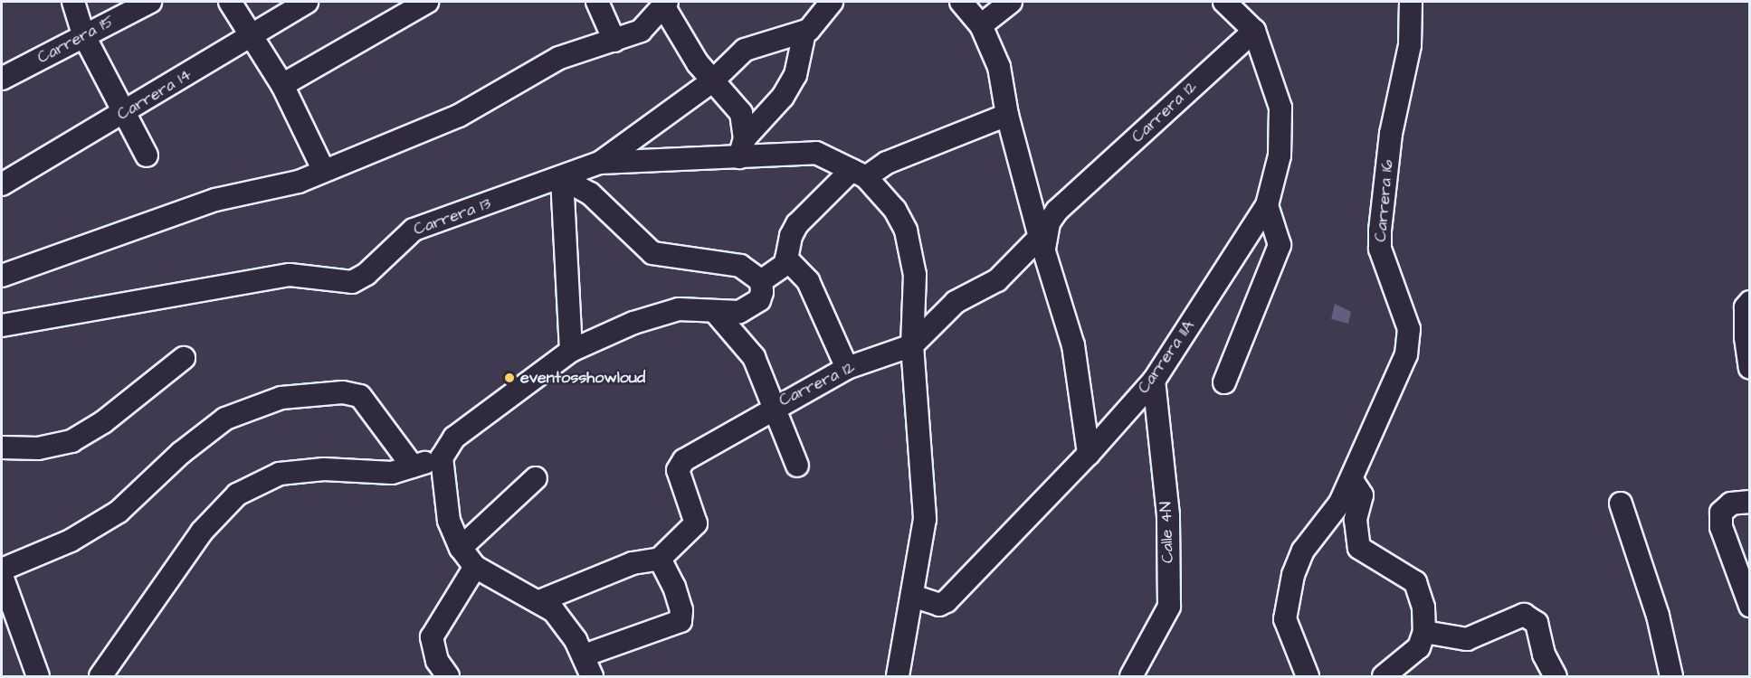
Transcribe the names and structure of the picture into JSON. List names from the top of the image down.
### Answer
{
  "streets": {
    "street": [
      "Carrera 15",
      "Carrera 14",
      "Carrera 12",
      "Carrera 16",
      "Carrera 13",
      "Carrera 11A",
      "Calle 4N"
    ]
  },
  "crossings": [
    ["Carrera 12", "Carrera 11A"],
    ["Carrera 11A", "Calle 4N"]
  ],
  "places": ["eventosshowloud"]
}
